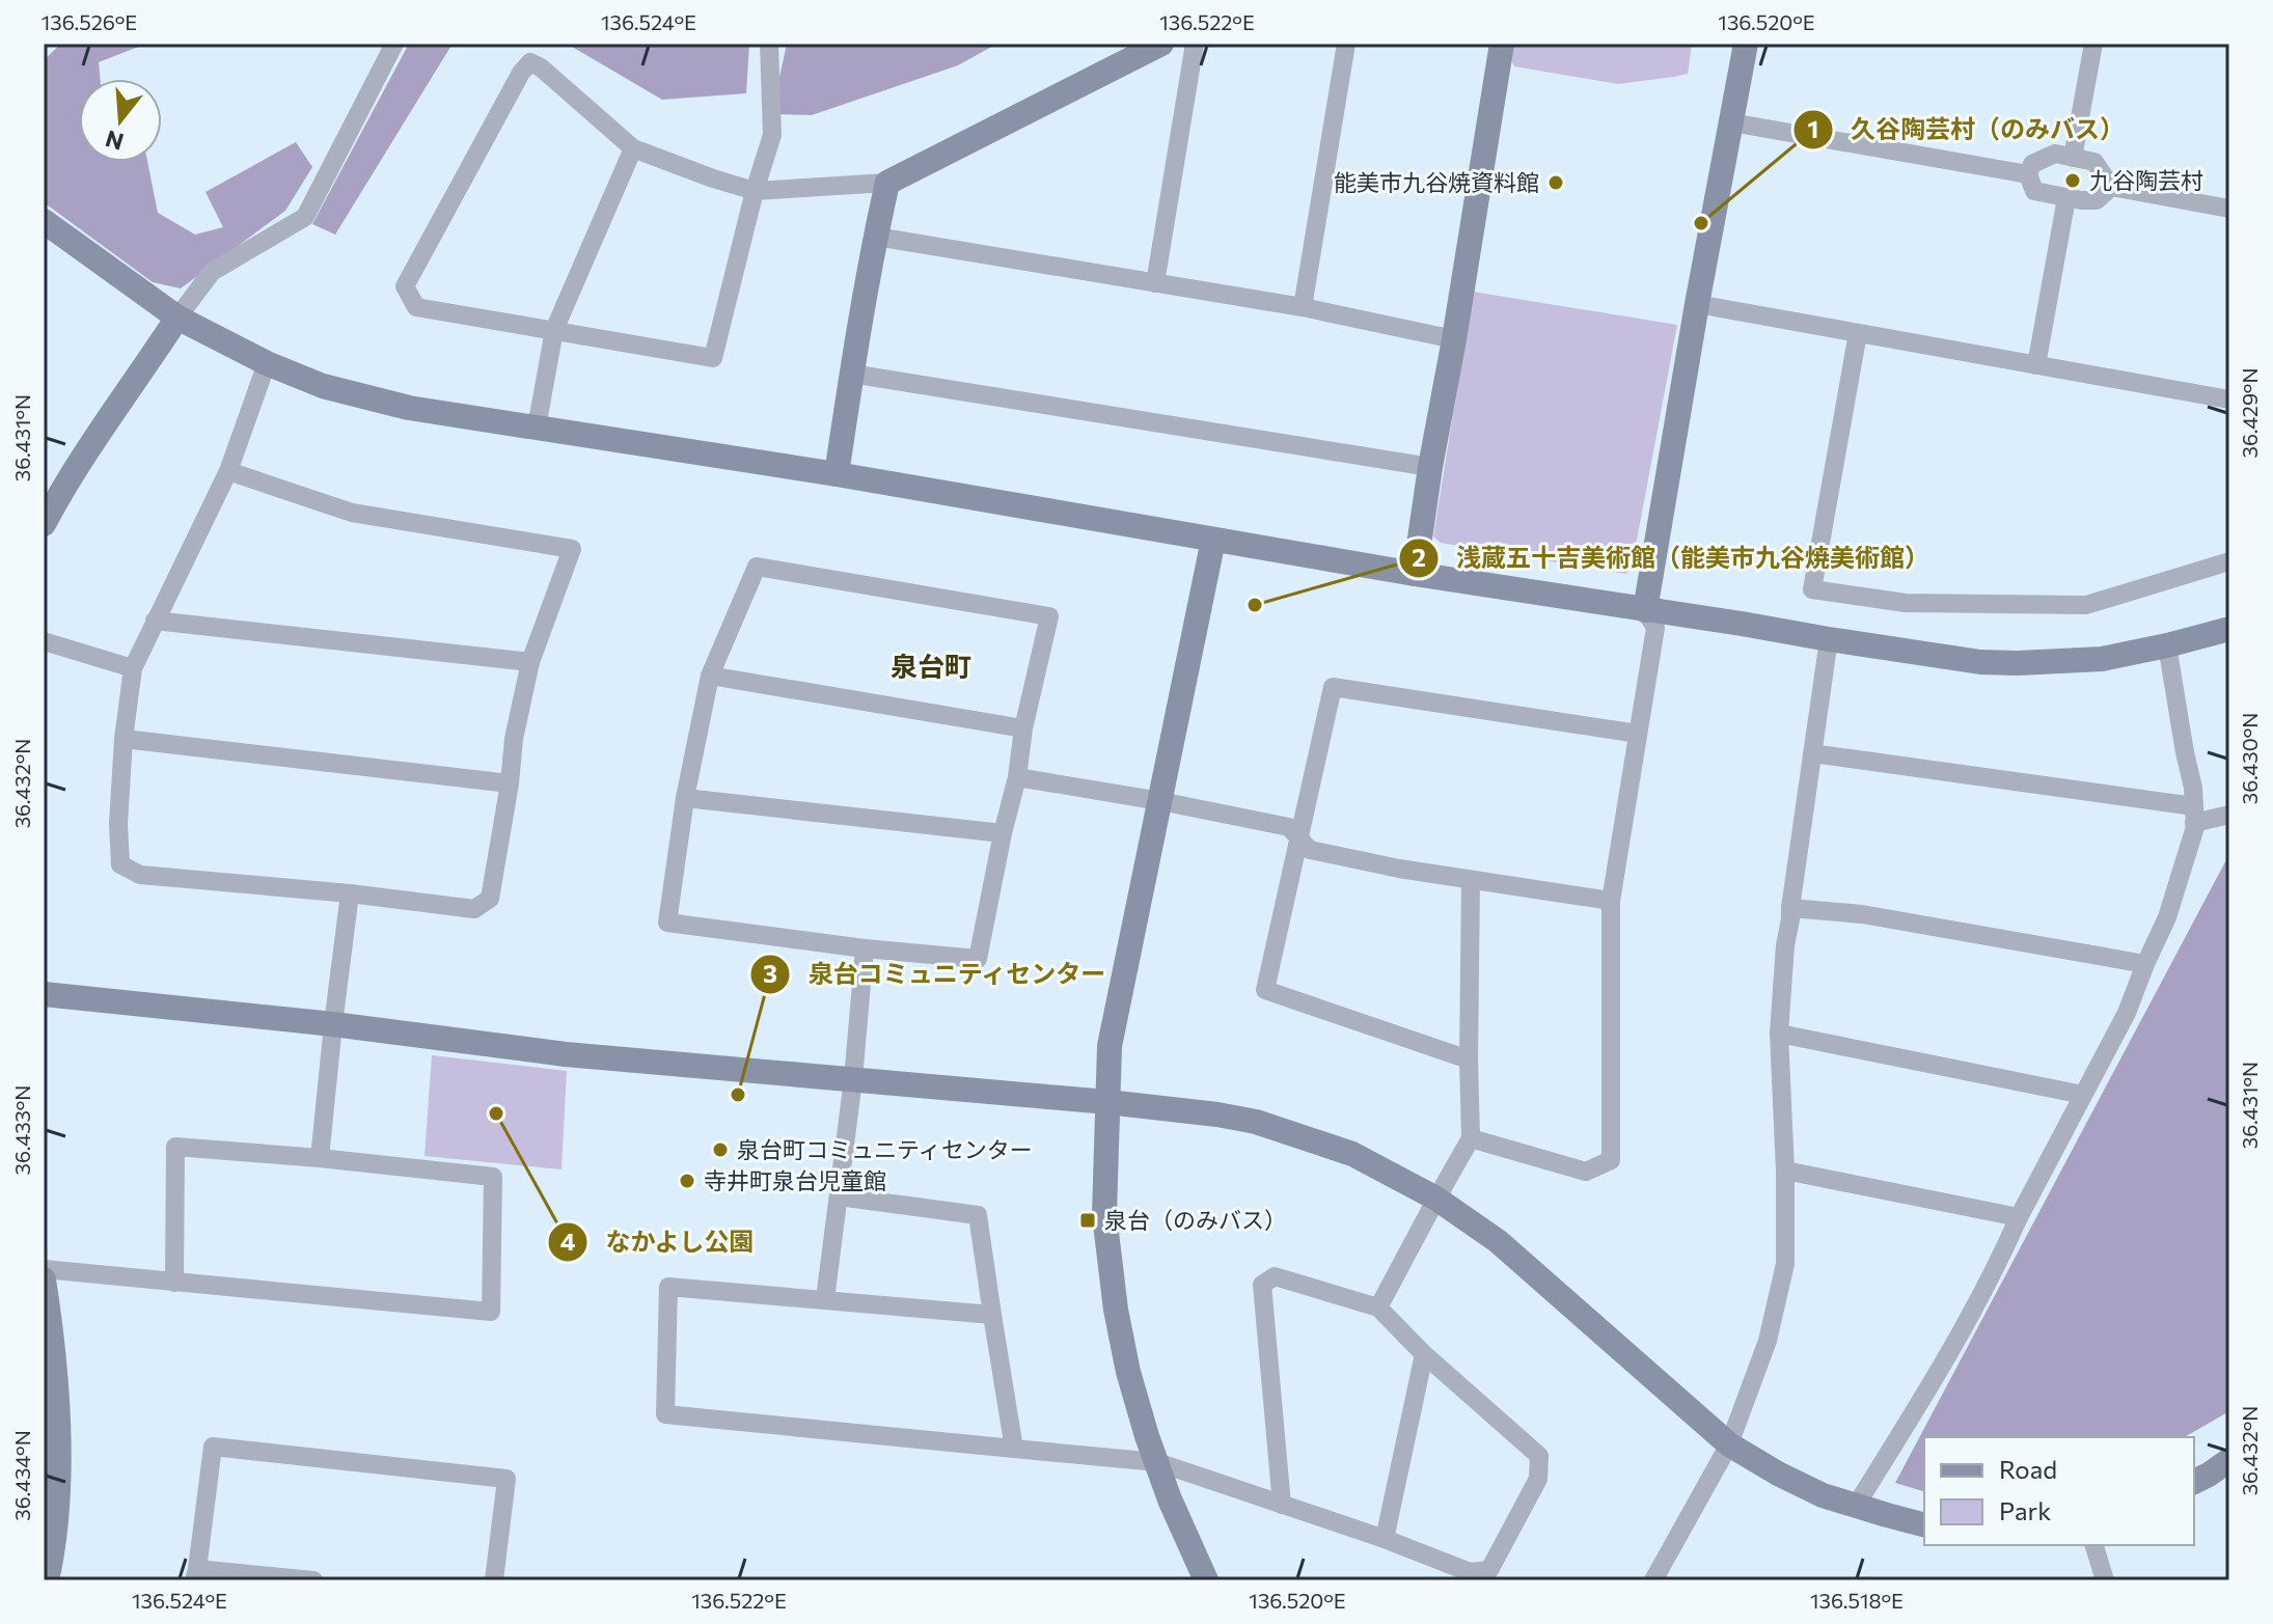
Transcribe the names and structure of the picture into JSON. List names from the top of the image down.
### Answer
{
  "districts": ["泉台町"],
  "places": {
    "other": [
      "九谷陶芸村",
      "能美市九谷焼資料館",
      "久谷陶芸村（のみバス）",
      "浅蔵五十吉美術館（能美市九谷焼美術館）",
      "泉台コミュニティセンター",
      "なかよし公園",
      "泉台町コミュニティセンター",
      "寺井町泉台児童館"
    ],
    "transit": ["泉台（のみバス）"]
  },
  "legend": ["Road", "Park"],
  "north": "bottom",
  "coordinates": [
    "136.526°E",
    "136.524°E",
    "136.522°E",
    "136.520°E",
    "36.429°N",
    "36.431°N",
    "36.430°N",
    "36.432°N",
    "36.433°N",
    "36.434°N",
    "136.518°E"
  ]
}
